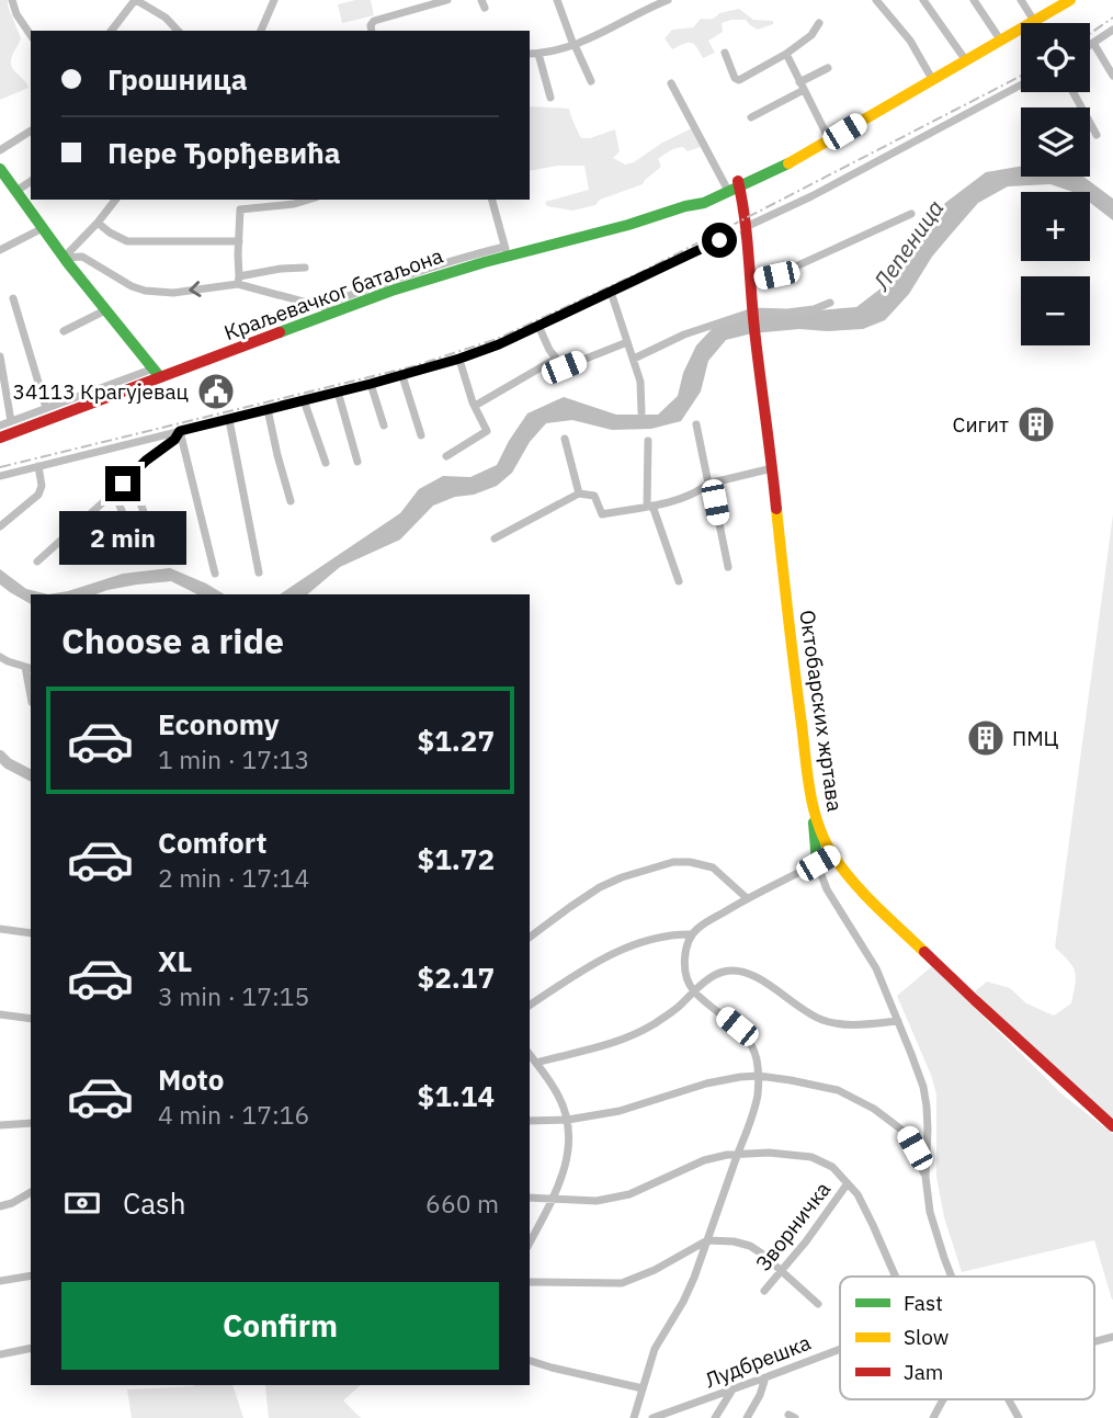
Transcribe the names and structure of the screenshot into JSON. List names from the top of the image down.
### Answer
{
  "streets": {
    "street": [
      "Краљевачког батаљона",
      "Октобарских жртава",
      "Зворничка",
      "Лудбрешка"
    ]
  },
  "crossings": [
    ["Краљевачког батаљона", "Октобарских жртава"]
  ],
  "water": ["Лепеница"],
  "places": {
    "public building": ["34113 Крагујевац"],
    "building": ["Сигит", "ПМЦ"]
  },
  "legend": ["Fast", "Slow", "Jam"],
  "page": {
    "map_buttons": ["+", "−"],
    "banner": ["Грошница", "Пере Ђорђевића"],
    "bubble": "2 min",
    "heading": "Choose a ride",
    "list": [
      {
        "name": "Economy",
        "note": "1 min · 17:13",
        "value": "$1.27"
      },
      {
        "name": "Comfort",
        "note": "2 min · 17:14",
        "value": "$1.72"
      },
      {
        "name": "XL",
        "note": "3 min · 17:15",
        "value": "$2.17"
      },
      {
        "name": "Moto",
        "note": "4 min · 17:16",
        "value": "$1.14"
      }
    ],
    "pay": ["Cash", "660 m"],
    "buttons": "Confirm"
  }
}
